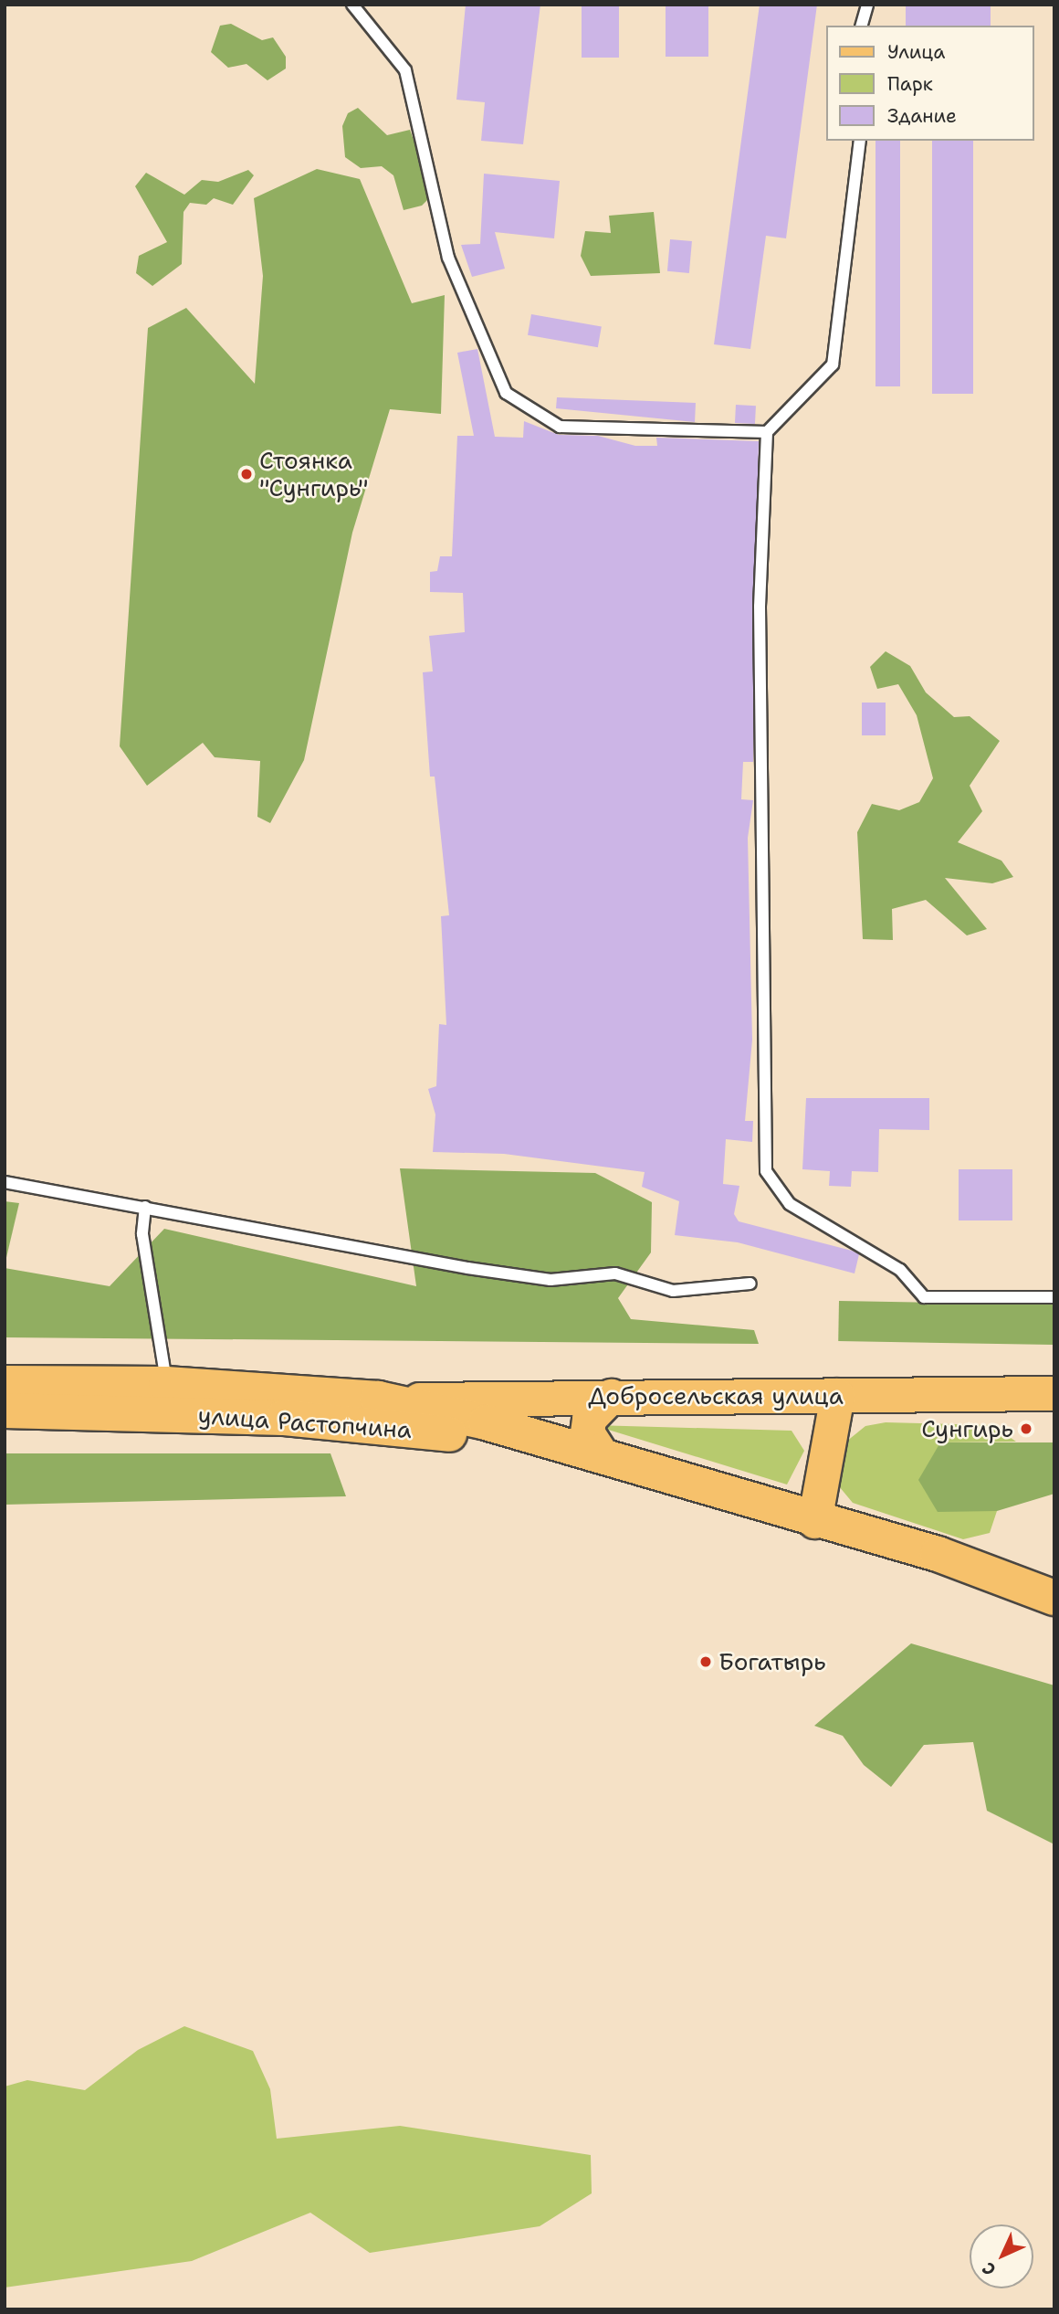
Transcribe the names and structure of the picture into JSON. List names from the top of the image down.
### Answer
{
  "streets": {
    "highway": ["улица Растопчина"],
    "main road": ["Добросельская улица"]
  },
  "crossings": [
    ["Добросельская улица", "улица Растопчина"]
  ],
  "places": ["Стоянка \"Сунгирь\"", "Сунгирь", "Богатырь"],
  "legend": ["Улица", "Парк", "Здание"],
  "north": "bottom left"
}
